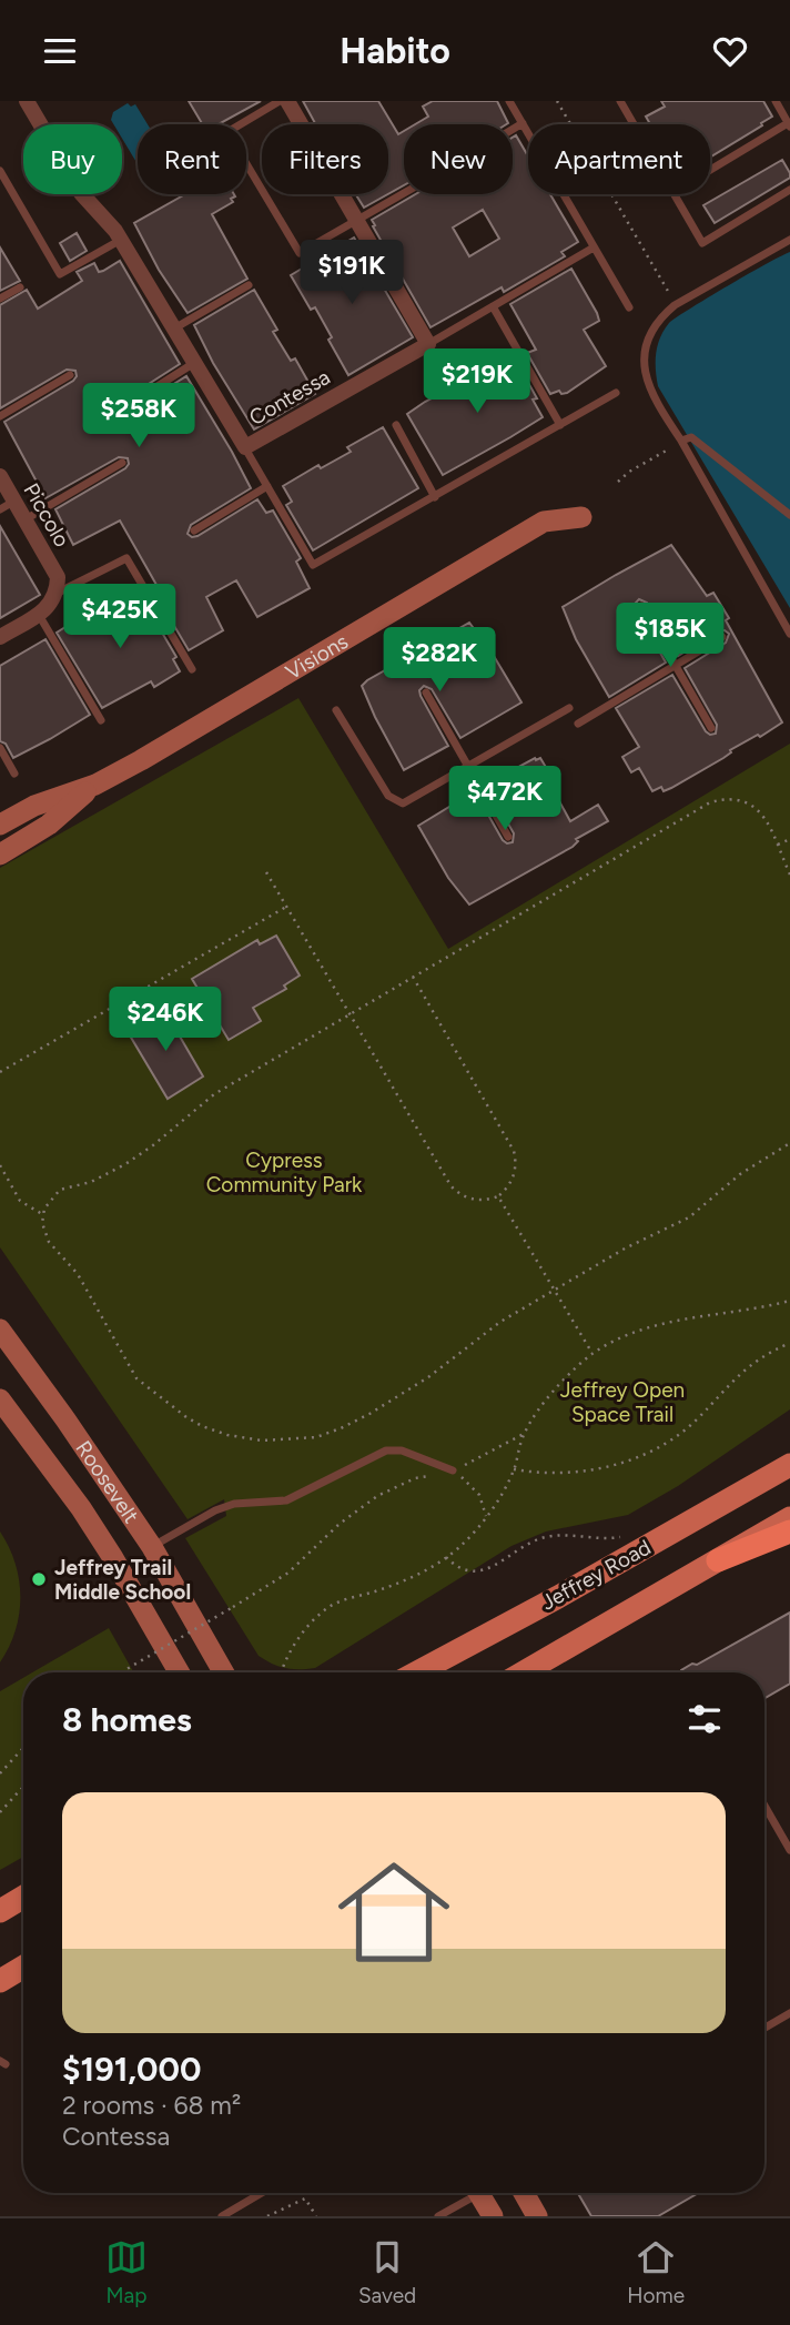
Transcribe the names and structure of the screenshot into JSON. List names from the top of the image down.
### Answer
{
  "streets": {
    "main road": ["Jeffrey Road"],
    "street": [
      "Contessa",
      "Piccolo",
      "Visions",
      "Roosevelt"
    ]
  },
  "parks": ["Cypress Community Park", "Jeffrey Open Space Trail"],
  "places": ["Jeffrey Trail Middle School"],
  "page": {
    "header": "Habito",
    "chip": [
      "Buy",
      "Rent",
      "Filters",
      "New",
      "Apartment"
    ],
    "price": [
      "$191K",
      "$219K",
      "$258K",
      "$425K",
      "$185K",
      "$282K",
      "$472K",
      "$246K"
    ],
    "heading": "8 homes",
    "list": [
      {
        "name": "$191,000",
        "note": "2 rooms · 68 m² · Contessa"
      }
    ],
    "tabs": ["Map", "Saved", "Home"]
  }
}
